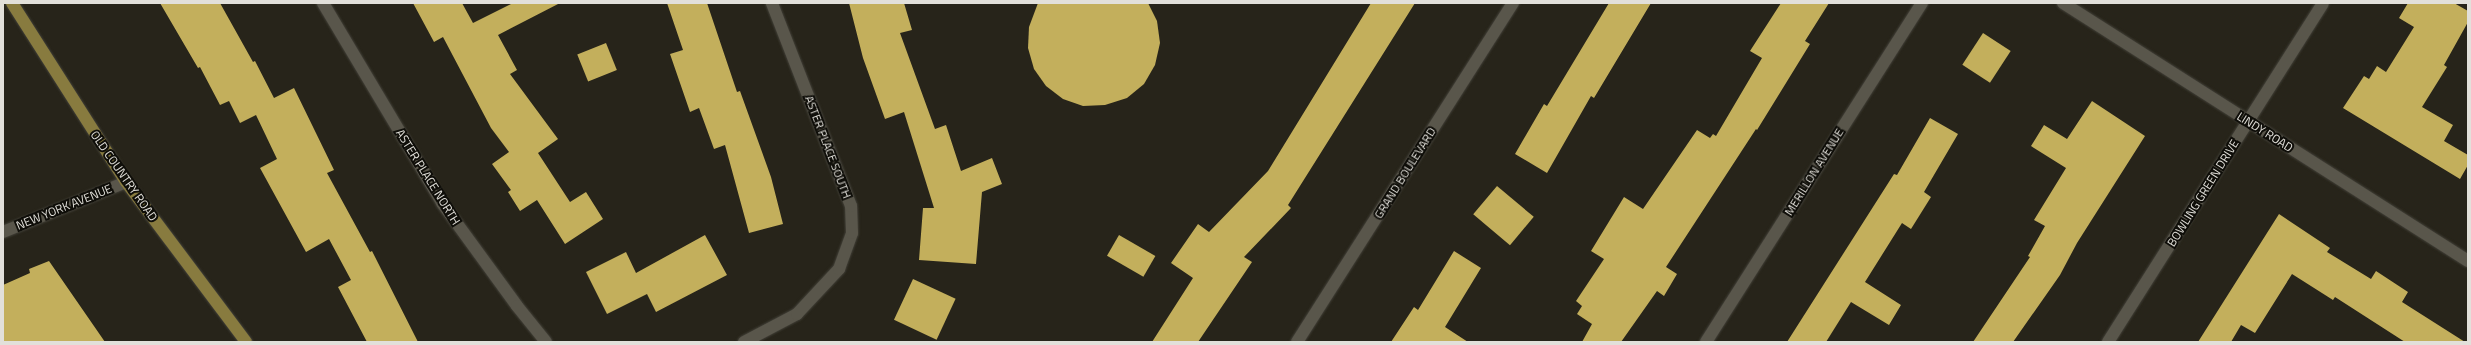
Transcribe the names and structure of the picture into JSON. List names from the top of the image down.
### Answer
{
  "streets": {
    "main road": ["OLD COUNTRY ROAD"],
    "street": [
      "LINDY ROAD",
      "ASTER PLACE SOUTH",
      "MERILLON AVENUE",
      "GRAND BOULEVARD",
      "ASTER PLACE NORTH",
      "BOWLING GREEN DRIVE",
      "NEW YORK AVENUE"
    ]
  },
  "crossings": [
    ["LINDY ROAD", "BOWLING GREEN DRIVE"],
    ["OLD COUNTRY ROAD", "NEW YORK AVENUE"]
  ]
}
